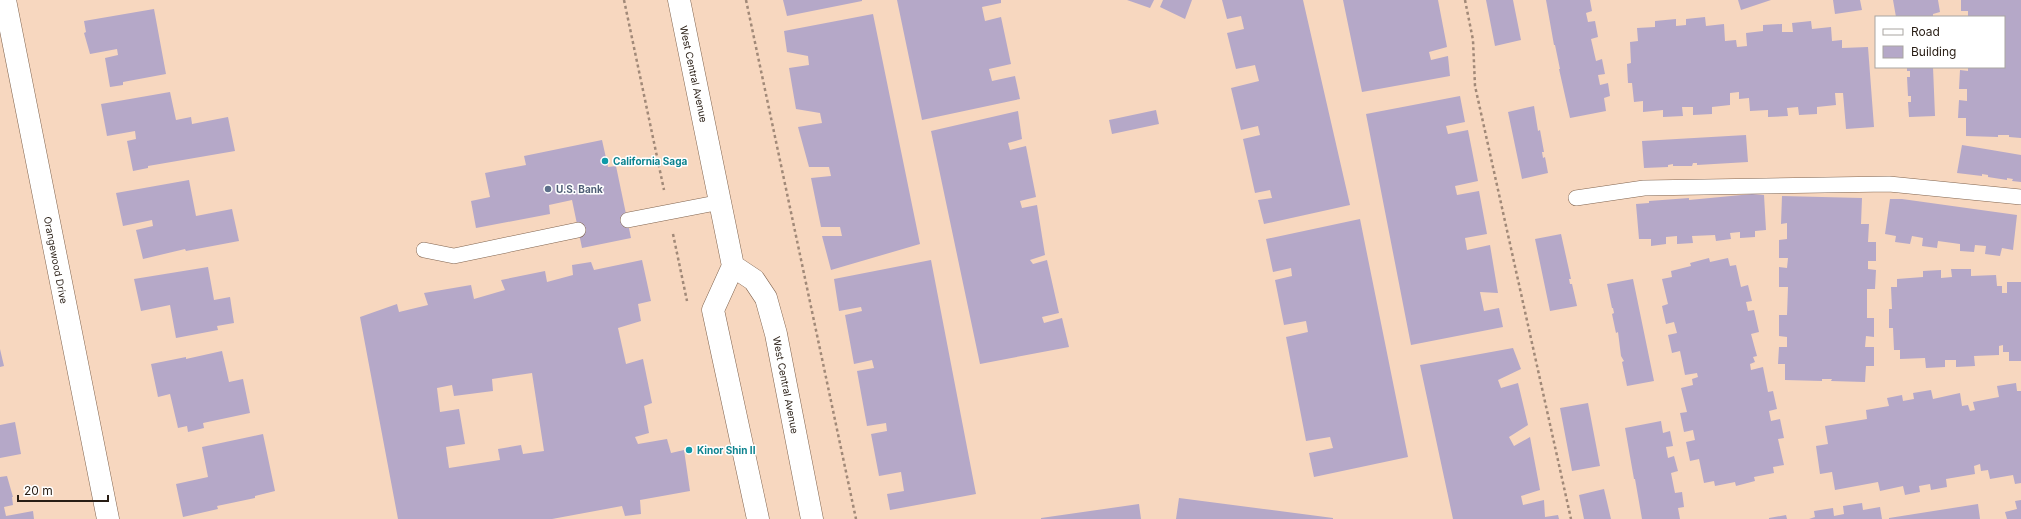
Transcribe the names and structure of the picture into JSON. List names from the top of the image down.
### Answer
{
  "streets": {
    "main road": ["West Central Avenue", "Orangewood Drive"]
  },
  "places": ["California Saga", "U.S. Bank", "Kinor Shin II"],
  "legend": ["Road", "Building"],
  "scale_bar": "20 m"
}
